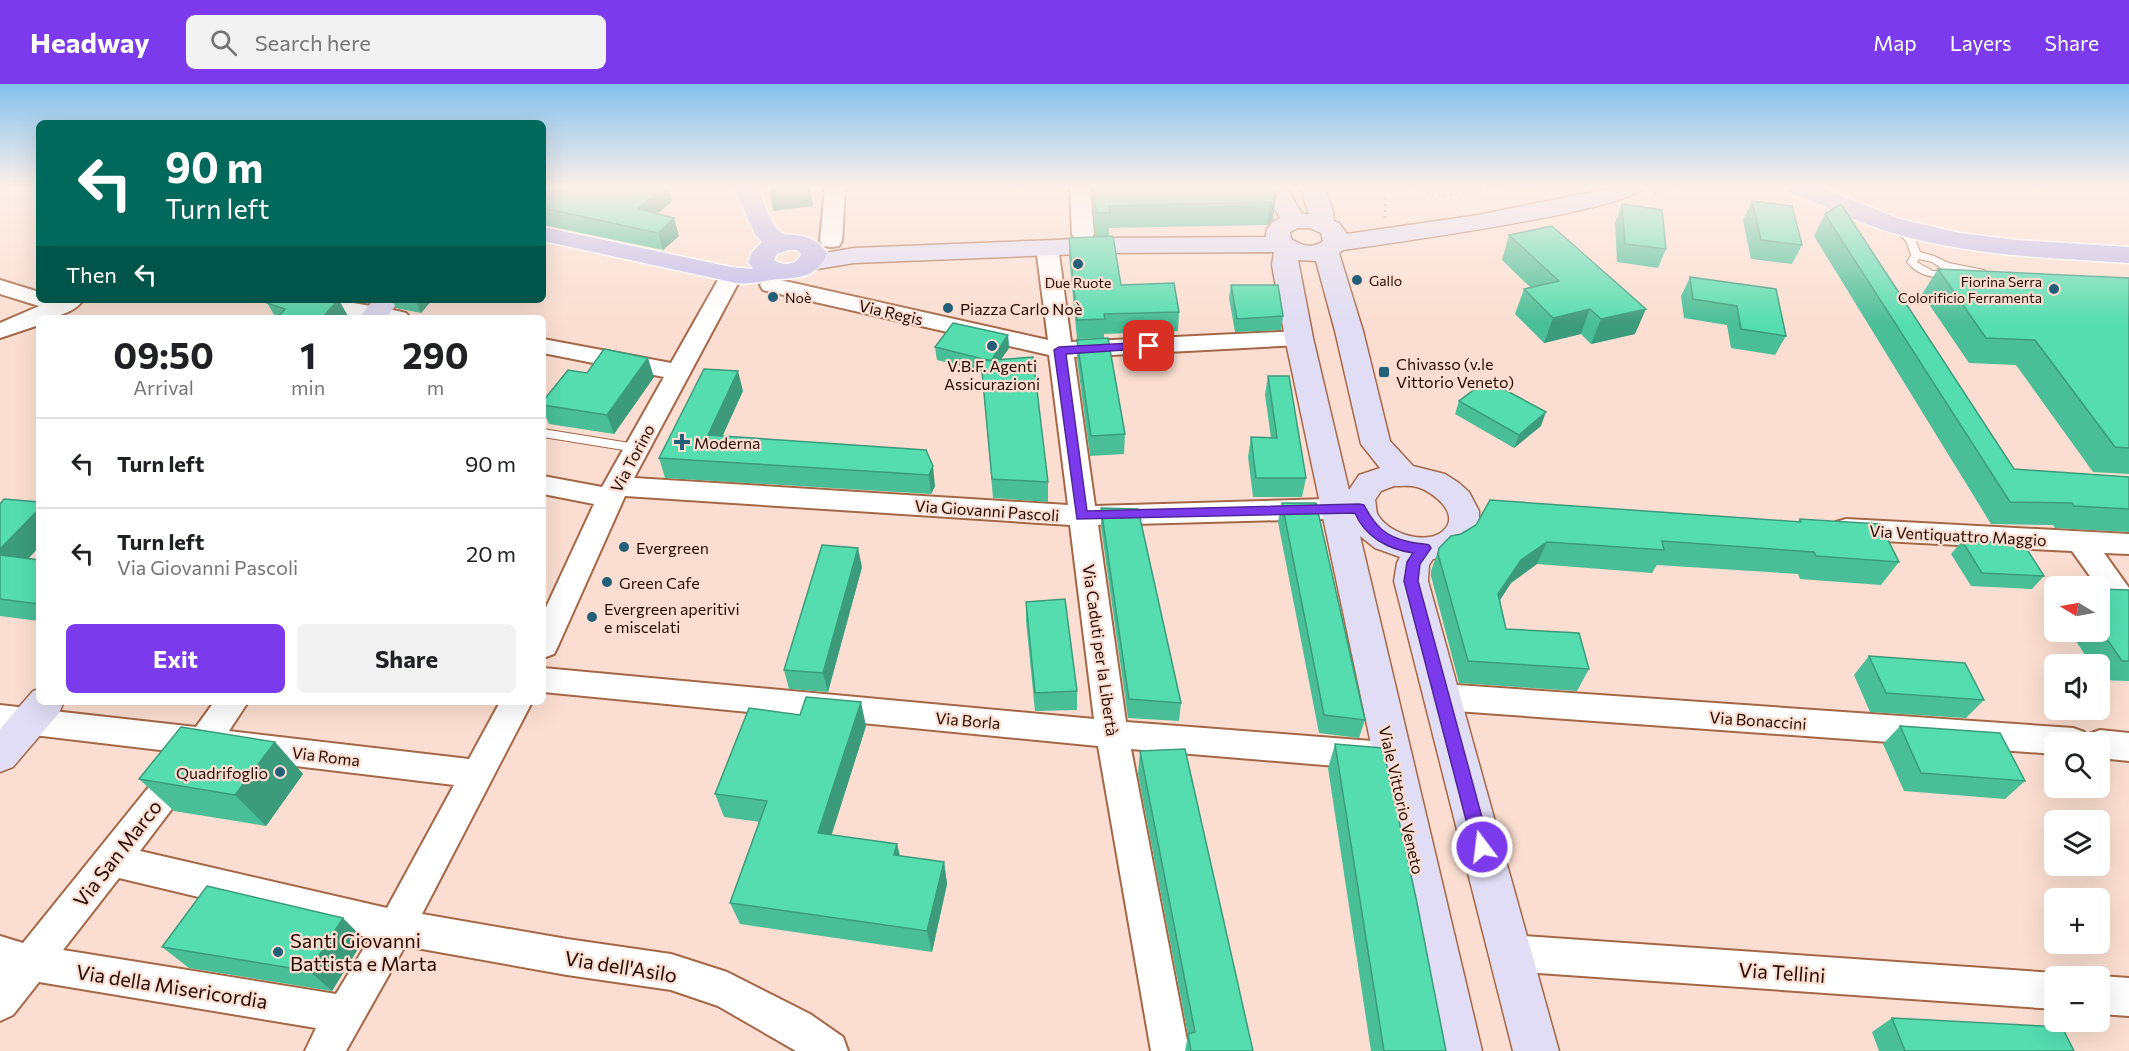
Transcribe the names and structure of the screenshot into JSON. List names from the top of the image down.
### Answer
{
  "streets": {
    "main road": ["Viale Vittorio Veneto"],
    "street": [
      "Via Regis",
      "Via Torino",
      "Via Giovanni Pascoli",
      "Via Ventiquattro Maggio",
      "Via Caduti per la Libertà",
      "Via Borla",
      "Via Bonaccini",
      "Via Roma",
      "Via San Marco",
      "Via dell'Asilo",
      "Via Tellini",
      "Via della Misericordia"
    ]
  },
  "crossings": [
    ["Via Regis", "Via Caduti per la Libertà"],
    ["Via Torino", "Via Giovanni Pascoli"],
    ["Via Giovanni Pascoli", "Via Caduti per la Libertà"],
    ["Via Giovanni Pascoli", "Viale Vittorio Veneto"],
    ["Via Caduti per la Libertà", "Via Borla"],
    ["Via Borla", "Viale Vittorio Veneto"],
    ["Via Roma", "Via San Marco"],
    ["Via San Marco", "Via dell'Asilo"],
    ["Via San Marco", "Via della Misericordia"]
  ],
  "places": {
    "other": [
      "Due Ruote",
      "Gallo",
      "Fiorina Serra Colorificio Ferramenta",
      "Noè",
      "Piazza Carlo Noè",
      "V.B.F. Agenti Assicurazioni",
      "Evergreen",
      "Green Cafe",
      "Evergreen aperitivi e miscelati",
      "Quadrifoglio",
      "Santi Giovanni Battista e Marta"
    ],
    "transit": ["Chivasso (v.le Vittorio Veneto)"],
    "health": ["Moderna"]
  },
  "north": "left",
  "page": {
    "header": "Headway",
    "search": "Search here",
    "nav": ["Map", "Layers", "Share"],
    "turn": ["90 m", "Turn left"],
    "then": "Then",
    "eta": [
      "09:50",
      "Arrival",
      "1",
      "min",
      "290",
      "m"
    ],
    "list": [
      {
        "name": "Turn left",
        "value": "90 m"
      },
      {
        "name": "Turn left",
        "note": "Via Giovanni Pascoli",
        "value": "20 m"
      }
    ],
    "map_buttons": ["+", "−"],
    "buttons": ["Exit", "Share"]
  }
}
